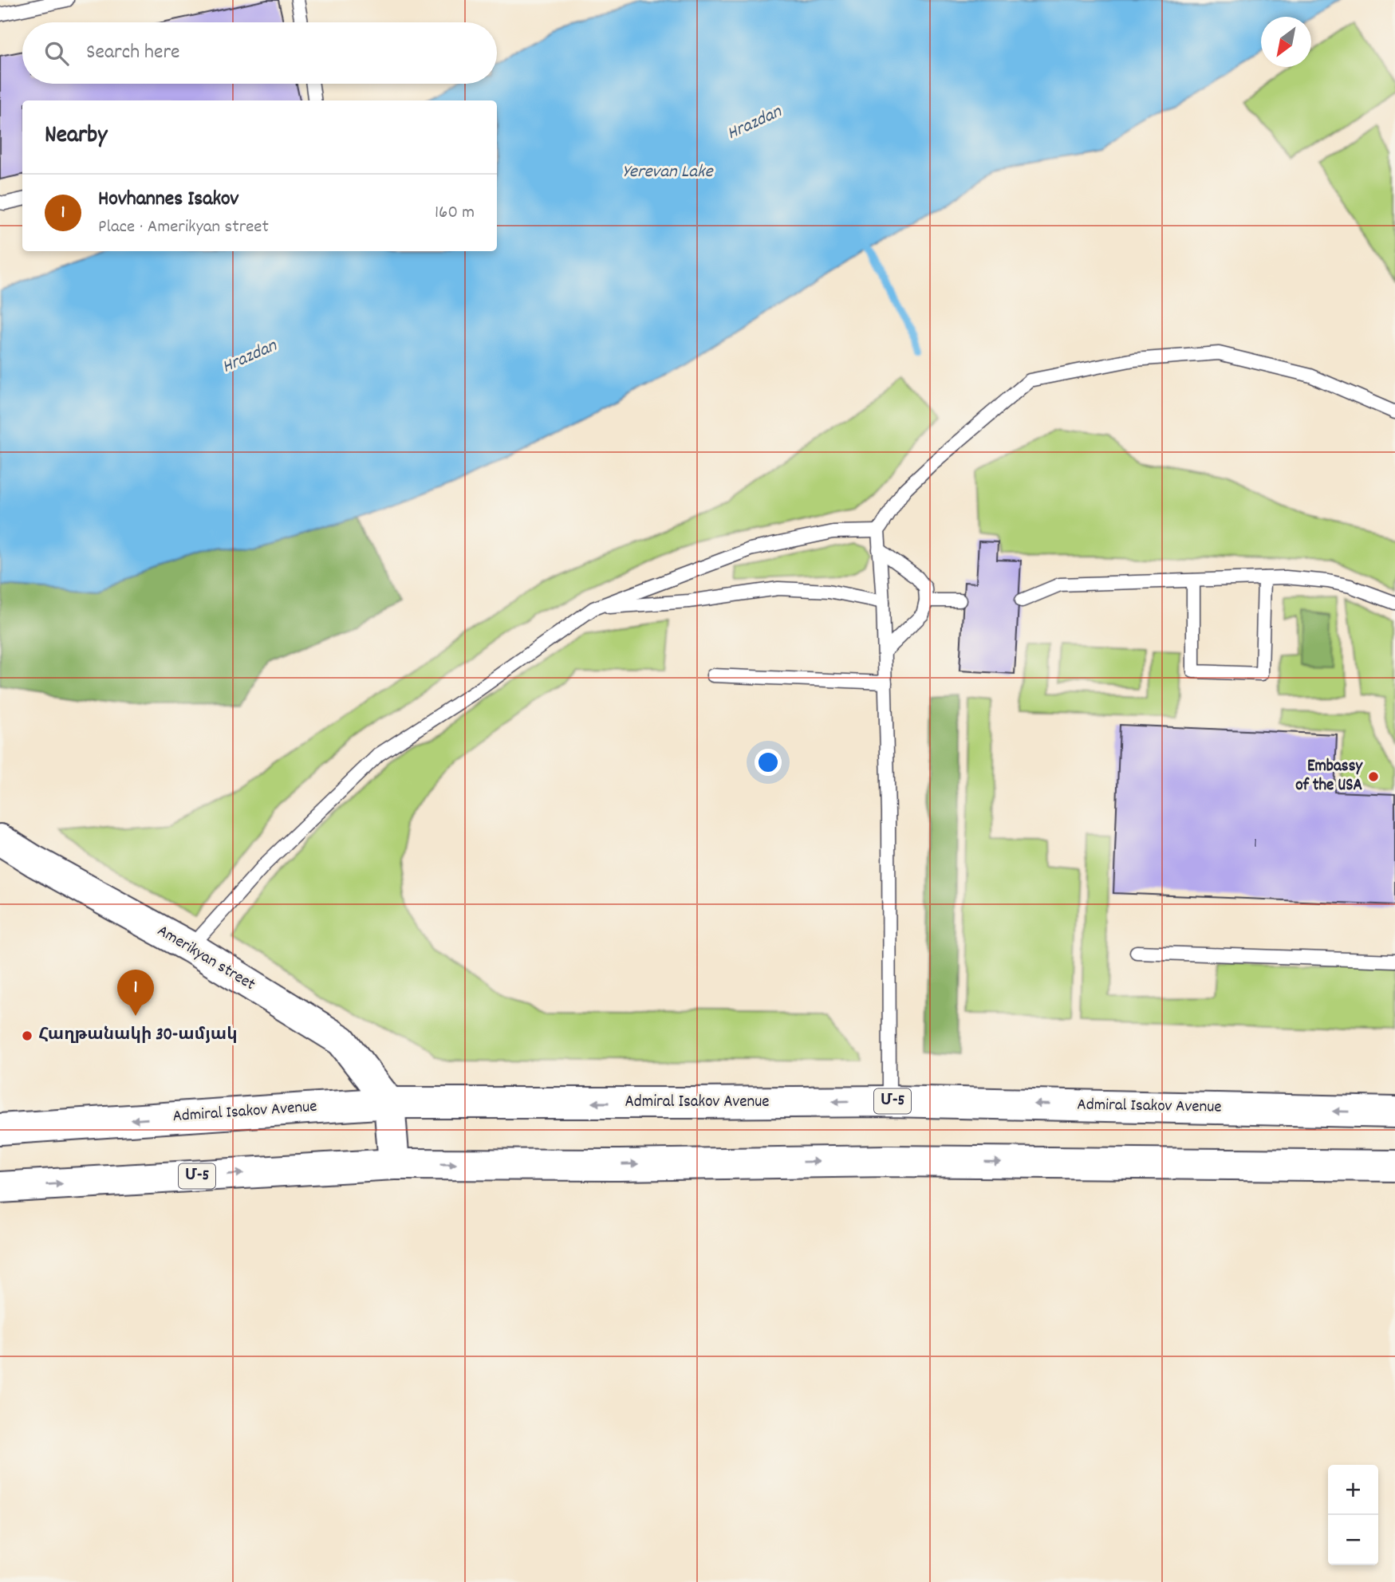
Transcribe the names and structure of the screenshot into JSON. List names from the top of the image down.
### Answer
{
  "streets": {
    "main road": ["Amerikyan street", "Մ-5", "Admiral Isakov Avenue"]
  },
  "crossings": [
    ["Amerikyan street", "Admiral Isakov Avenue"]
  ],
  "water": ["Hrazdan", "Yerevan Lake"],
  "places": ["Embassy of the USA", "Հաղթանակի 30-ամյակ"],
  "house_numbers": ["1"],
  "north": "bottom left",
  "page": {
    "search": "Search here",
    "heading": "Nearby",
    "list": [
      {
        "mark": "1",
        "name": "Hovhannes Isakov",
        "note": "Place · Amerikyan street",
        "value": "160 m"
      }
    ],
    "pins": "1",
    "map_buttons": ["+", "−"]
  }
}
